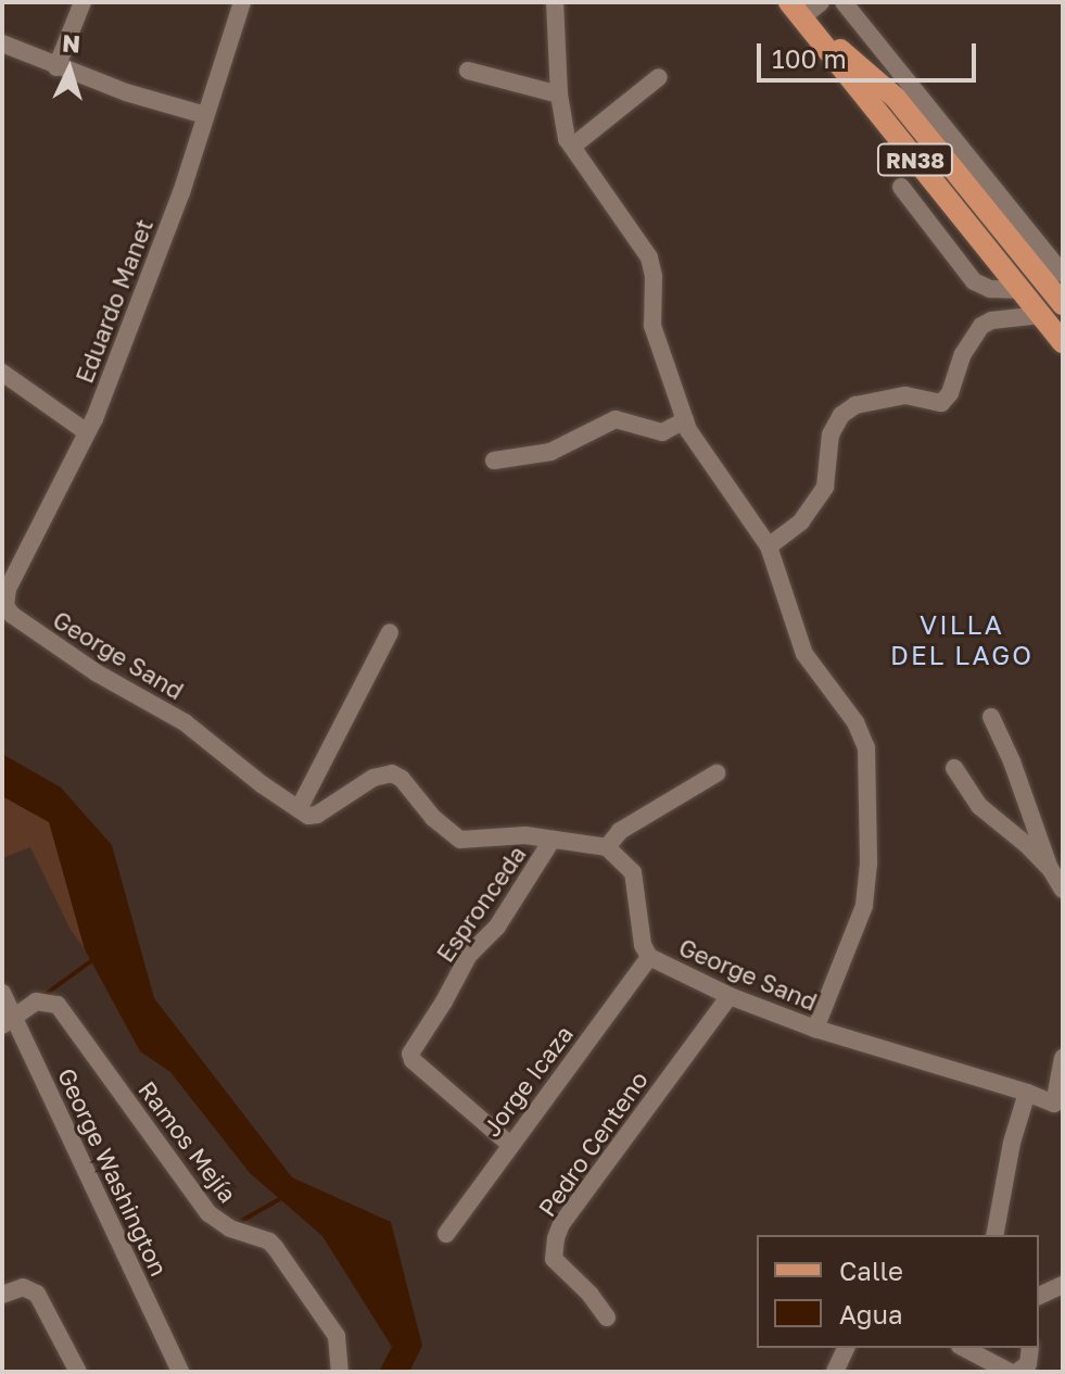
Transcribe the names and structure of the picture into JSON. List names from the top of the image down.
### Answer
{
  "streets": {
    "main road": ["RN38"],
    "street": [
      "Eduardo Manet",
      "George Sand",
      "Espronceda",
      "Jorge Icaza",
      "Ramos Mejía",
      "Pedro Centeno",
      "George Washington"
    ]
  },
  "crossings": [
    ["Eduardo Manet", "George Sand"],
    ["George Sand", "Jorge Icaza"],
    ["George Sand", "Pedro Centeno"],
    ["Espronceda", "Jorge Icaza"],
    ["Ramos Mejía", "George Washington"]
  ],
  "districts": ["VILLA DEL LAGO"],
  "legend": ["Calle", "Agua"],
  "scale_bar": "100 m",
  "north": "top"
}
